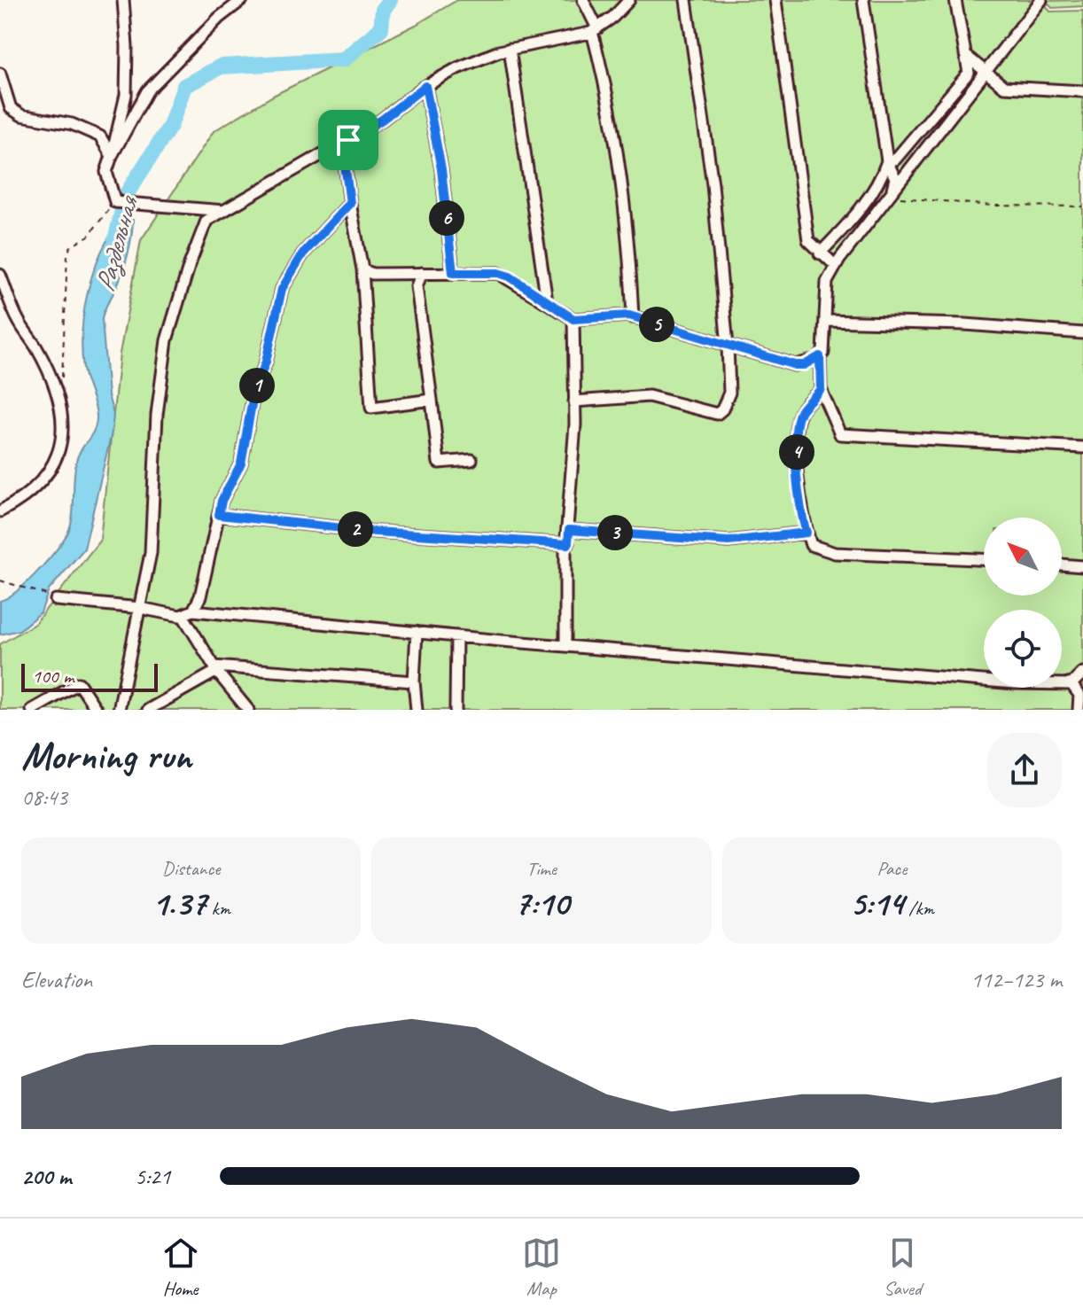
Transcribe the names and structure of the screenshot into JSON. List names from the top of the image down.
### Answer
{
  "water": ["Раздельная"],
  "scale_bar": "100 m",
  "north": "top left",
  "page": {
    "pins": [
      "6",
      "5",
      "1",
      "4",
      "2",
      "3"
    ],
    "scale": "100 m",
    "heading": ["Morning run", "08:43"],
    "stats": [
      ["Distance", "1.37 km"],
      ["Time", "7:10"],
      ["Pace", "5:14 /km"]
    ],
    "chart": ["Elevation", "112–123 m"],
    "list": [
      {
        "name": "200 m",
        "note": "5:21"
      }
    ],
    "tabs": ["Home", "Map", "Saved"]
  }
}
